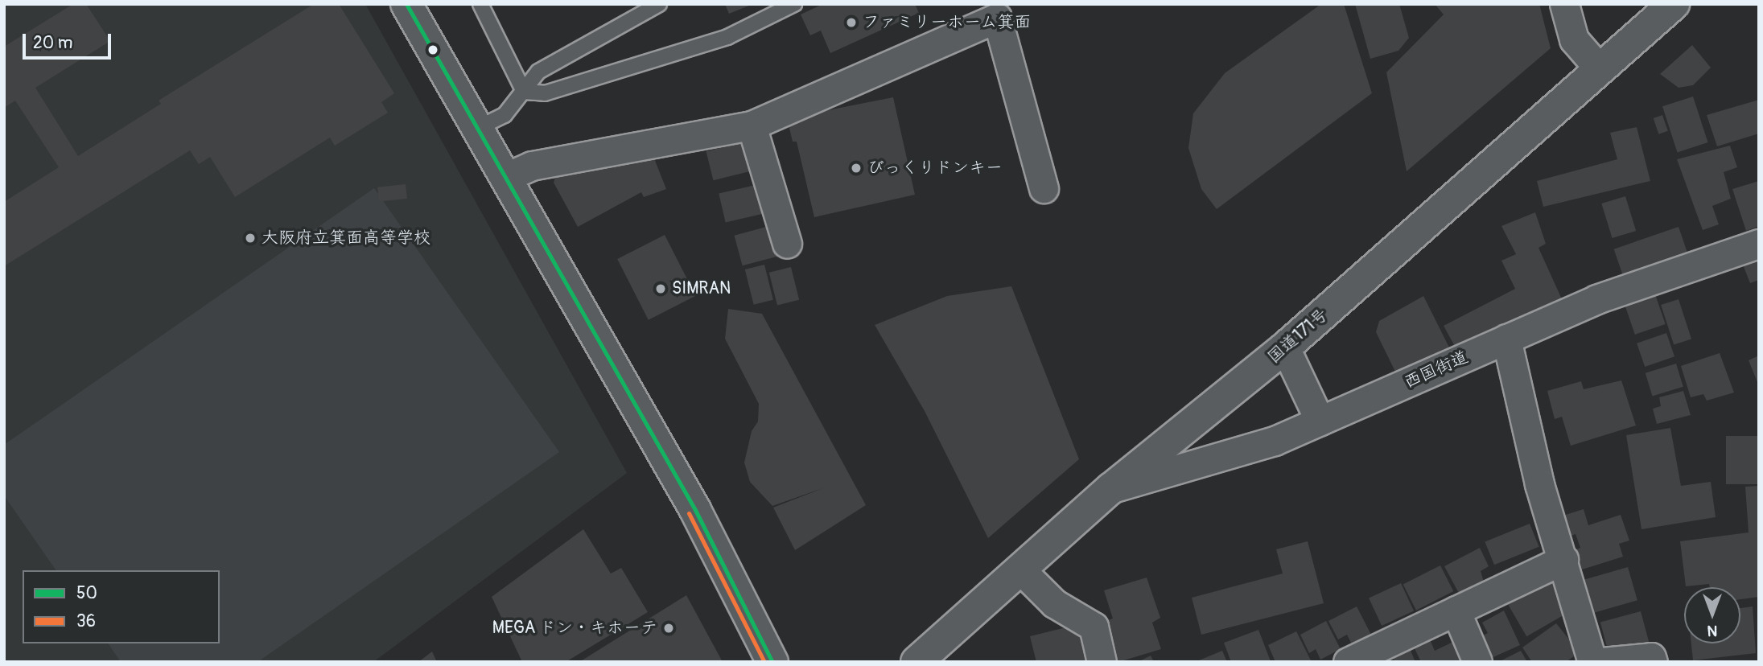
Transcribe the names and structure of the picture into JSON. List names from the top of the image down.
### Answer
{
  "streets": {
    "main road": ["国道171号"],
    "street": ["西国街道"]
  },
  "crossings": [
    ["国道171号", "西国街道"]
  ],
  "places": [
    "ファミリーホーム箕面",
    "びっくりドンキー",
    "大阪府立箕面高等学校",
    "SIMRAN",
    "MEGA ドン・キホーテ"
  ],
  "lines": ["transit line 50", "transit line 36"],
  "legend": ["50", "36"],
  "scale_bar": "20 m",
  "north": "bottom"
}
